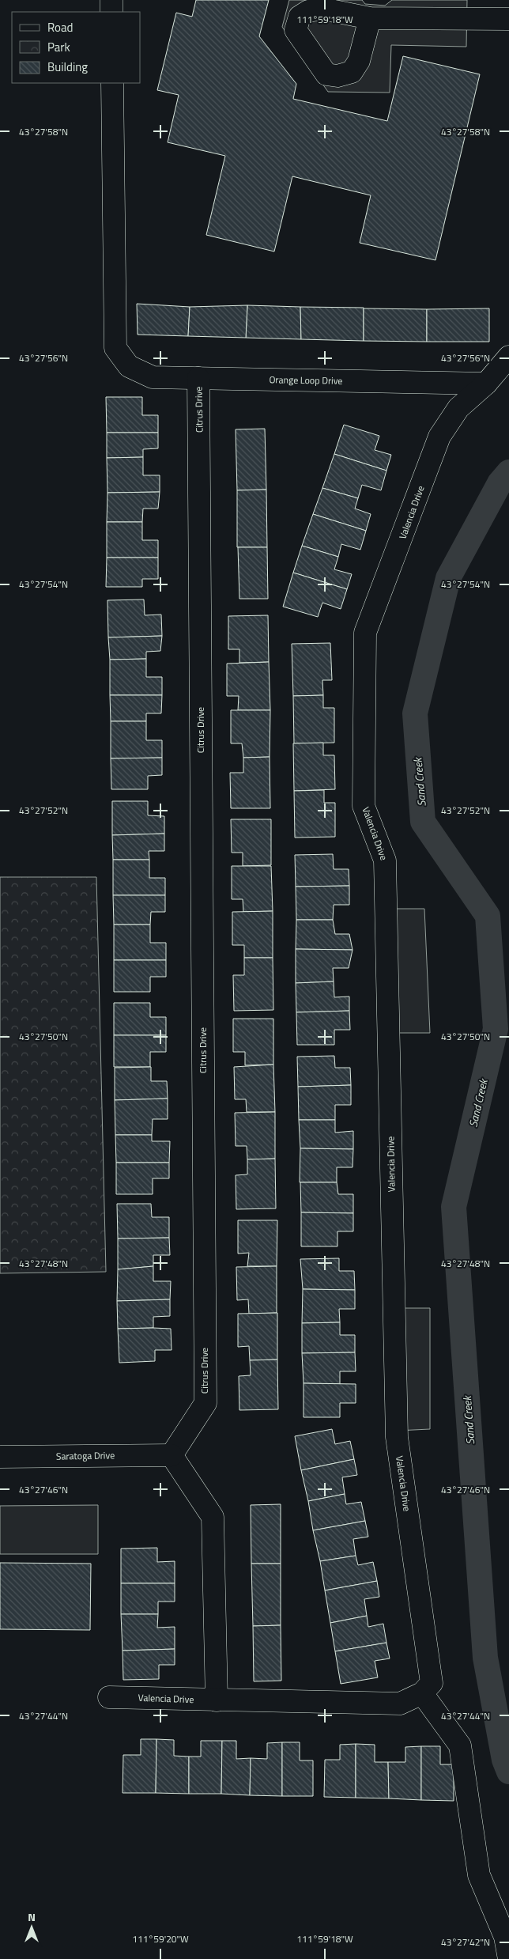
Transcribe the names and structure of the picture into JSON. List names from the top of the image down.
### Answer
{
  "streets": {
    "street": [
      "Orange Loop Drive",
      "Citrus Drive",
      "Valencia Drive",
      "Saratoga Drive"
    ]
  },
  "crossings": [
    ["Orange Loop Drive", "Citrus Drive"],
    ["Orange Loop Drive", "Valencia Drive"],
    ["Citrus Drive", "Saratoga Drive"]
  ],
  "water": ["Sand Creek"],
  "legend": ["Road", "Park", "Building"],
  "north": "top",
  "coordinates": [
    "111°59'18\"W",
    "43°27'58\"N",
    "43°27'56\"N",
    "43°27'54\"N",
    "43°27'52\"N",
    "43°27'50\"N",
    "43°27'48\"N",
    "43°27'46\"N",
    "43°27'44\"N",
    "111°59'20\"W",
    "43°27'42\"N"
  ]
}
